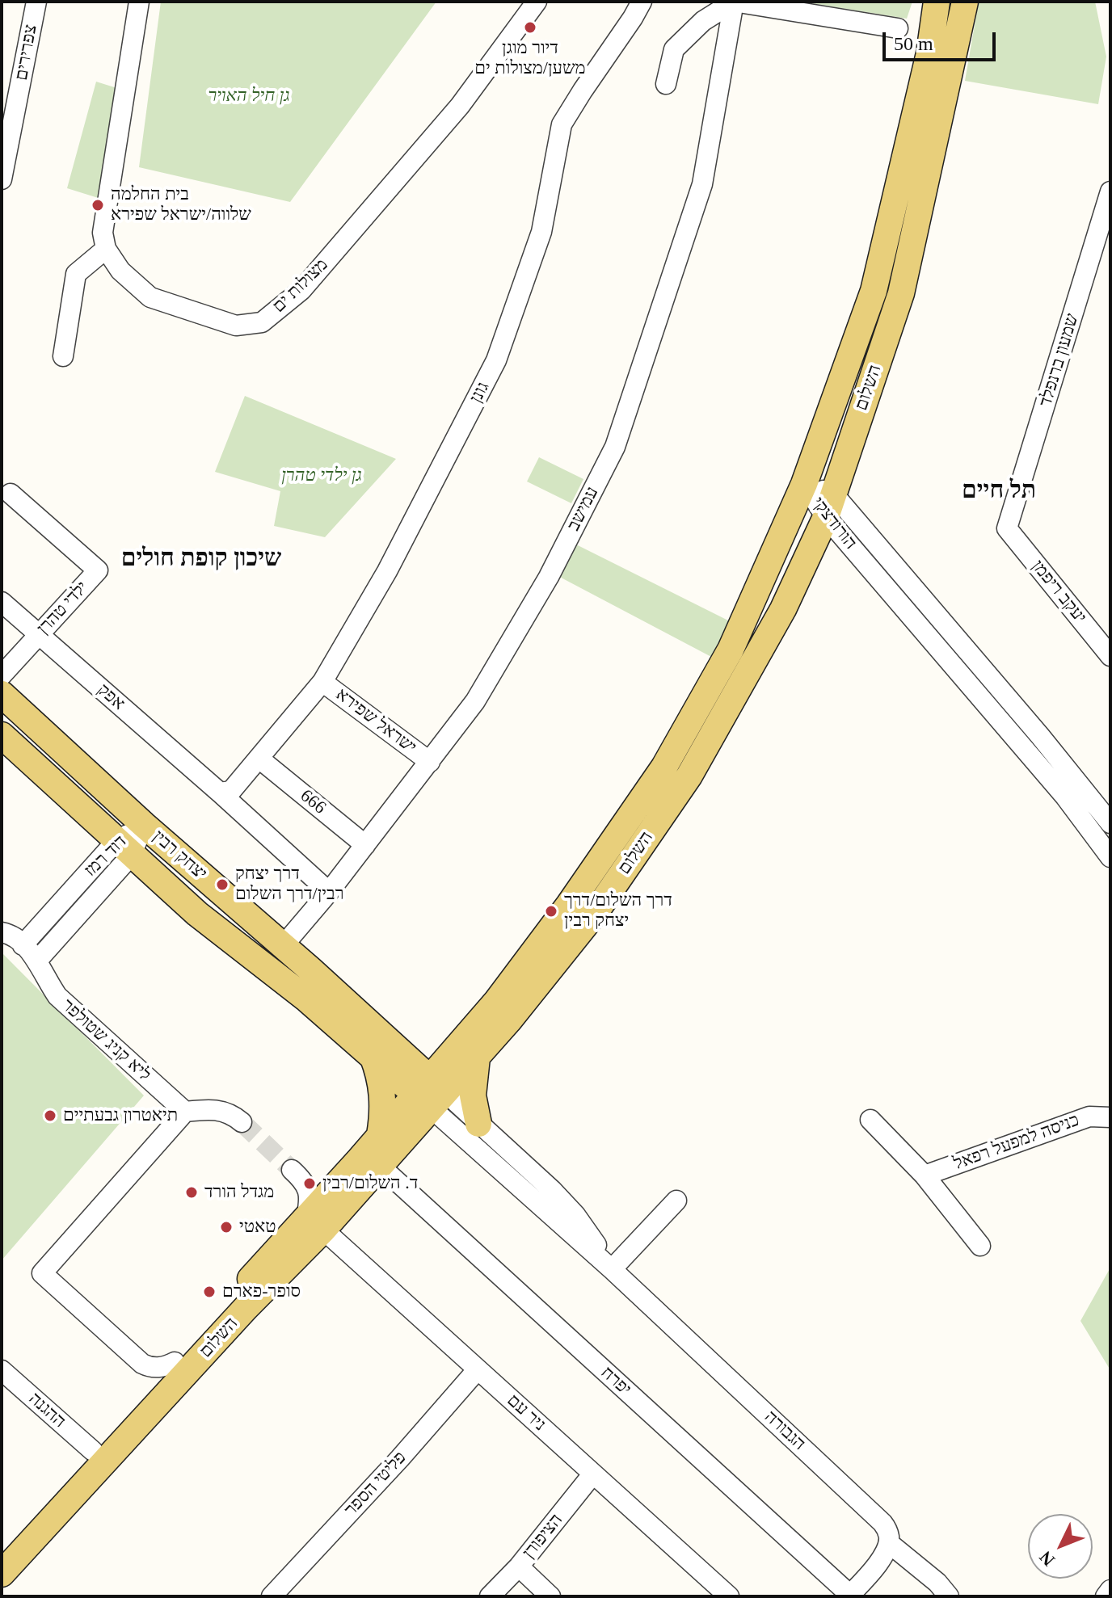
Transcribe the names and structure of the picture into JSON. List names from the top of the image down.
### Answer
{
  "streets": {
    "main road": ["השלום", "יצחק רבין"],
    "street": [
      "צפרירים",
      "מצולות ים",
      "שמעון ברנפלד",
      "גונן",
      "עמישב",
      "הורודצקי",
      "יעקב ריפמן",
      "ילדי טהרן",
      "אפק",
      "ישראל שפירא",
      "666",
      "דוד רמז",
      "ליא קניג שטולפר",
      "כניסה למפעל רפאל",
      "יפרח",
      "ההגנה",
      "ניר עם",
      "הגבורה",
      "פליטי הספר",
      "הציפורן"
    ]
  },
  "crossings": [
    ["שמעון ברנפלד", "יעקב ריפמן"],
    ["השלום", "הורודצקי"],
    ["השלום", "יצחק רבין"],
    ["השלום", "יפרח"],
    ["השלום", "ההגנה"],
    ["השלום", "ניר עם"],
    ["השלום", "הגבורה"],
    ["גונן", "ישראל שפירא"],
    ["גונן", "666"],
    ["עמישב", "אפק"],
    ["עמישב", "ישראל שפירא"],
    ["עמישב", "666"],
    ["עמישב", "יצחק רבין"],
    ["ילדי טהרן", "אפק"],
    ["יצחק רבין", "דוד רמז"],
    ["יצחק רבין", "הגבורה"],
    ["דוד רמז", "ליא קניג שטולפר"],
    ["ניר עם", "פליטי הספר"],
    ["ניר עם", "הציפורן"]
  ],
  "districts": ["תל חיים", "שיכון קופת חולים"],
  "parks": ["גן חיל האויר", "גן ילדי טהרן"],
  "places": [
    "דיור מוגן משען/מצולות ים",
    "בית החלמה שלווה/ישראל שפירא",
    "דרך יצחק רבין/דרך השלום",
    "דרך השלום/דרך יצחק רבין",
    "תיאטרון גבעתיים",
    "ד. השלום/רבין",
    "מגדל הורד",
    "טאטי",
    "סופר-פארם"
  ],
  "scale_bar": "50 m",
  "north": "bottom left"
}
